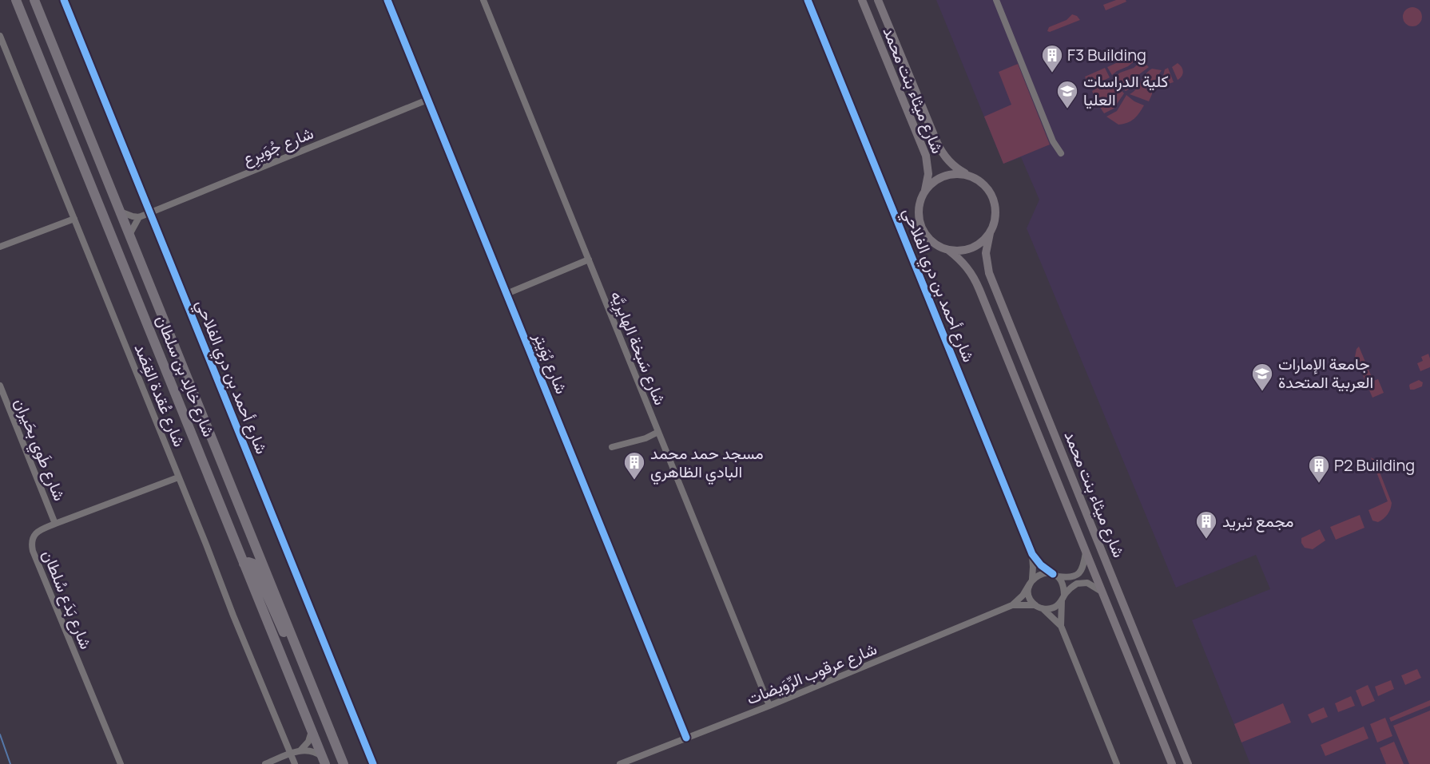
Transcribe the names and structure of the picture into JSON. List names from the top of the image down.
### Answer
{
  "streets": {
    "main road": ["شارع ميثاء بنت محمد", "شارع خالِد بن سلطان"],
    "street": [
      "شارع جُوَيرِع",
      "شارع أحمد بن دري الفلاحي",
      "شارع سَبخة الهايرِيَّه",
      "شارع بُوَيتِر",
      "شارع عُقدة القِصَد",
      "شارع طَوي بحَيران",
      "شارع بَدَع سُلطان",
      "شارع عرقوب الرِّوَيضات"
    ]
  },
  "crossings": [
    ["شارع جُوَيرِع", "شارع أحمد بن دري الفلاحي"],
    ["شارع جُوَيرِع", "شارع بُوَيتِر"],
    ["شارع أحمد بن دري الفلاحي", "شارع عرقوب الرِّوَيضات"],
    ["شارع سَبخة الهايرِيَّه", "شارع عرقوب الرِّوَيضات"],
    ["شارع بُوَيتِر", "شارع عرقوب الرِّوَيضات"],
    ["شارع عُقدة القِصَد", "شارع بَدَع سُلطان"],
    ["شارع طَوي بحَيران", "شارع بَدَع سُلطان"]
  ],
  "places": {
    "building": [
      "F3 Building",
      "مسجد حمد محمد البادي الظاهري",
      "P2 Building",
      "مجمع تبريد"
    ],
    "school or university": ["كلية الدراسات العليا", "جامعة الإمارات العربية المتحدة"]
  }
}
